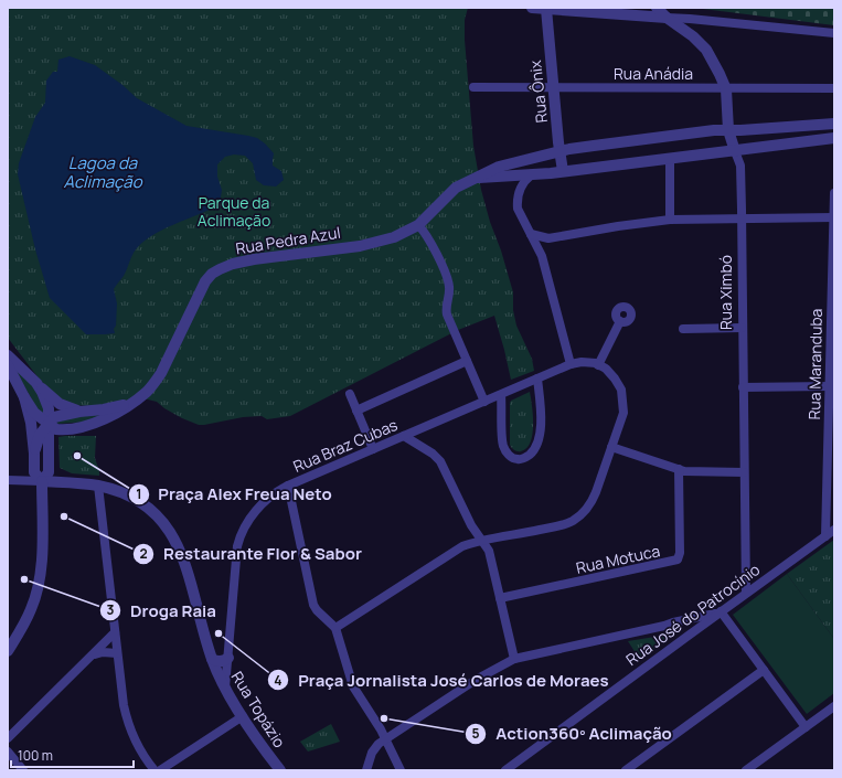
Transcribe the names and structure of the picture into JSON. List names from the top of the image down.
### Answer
{
  "streets": {
    "street": [
      "Rua Anádia",
      "Rua Ônix",
      "Rua Pedra Azul",
      "Rua Ximbó",
      "Rua Maranduba",
      "Rua Braz Cubas",
      "Rua Motuca",
      "Rua José do Patrocínio",
      "Rua Topázio"
    ]
  },
  "crossings": [
    ["Rua Anádia", "Rua Ônix"],
    ["Rua Anádia", "Rua Ximbó"],
    ["Rua Ônix", "Rua Pedra Azul"],
    ["Rua Pedra Azul", "Rua Ximbó"],
    ["Rua Ximbó", "Rua José do Patrocínio"],
    ["Rua Maranduba", "Rua José do Patrocínio"],
    ["Rua Braz Cubas", "Rua Topázio"]
  ],
  "water": ["Lagoa da Aclimação"],
  "parks": ["Parque da Aclimação"],
  "places": [
    "Praça Alex Freua Neto",
    "Restaurante Flor & Sabor",
    "Droga Raia",
    "Praça Jornalista José Carlos de Moraes",
    "Action360º Aclimação"
  ],
  "scale_bar": "100 m"
}
